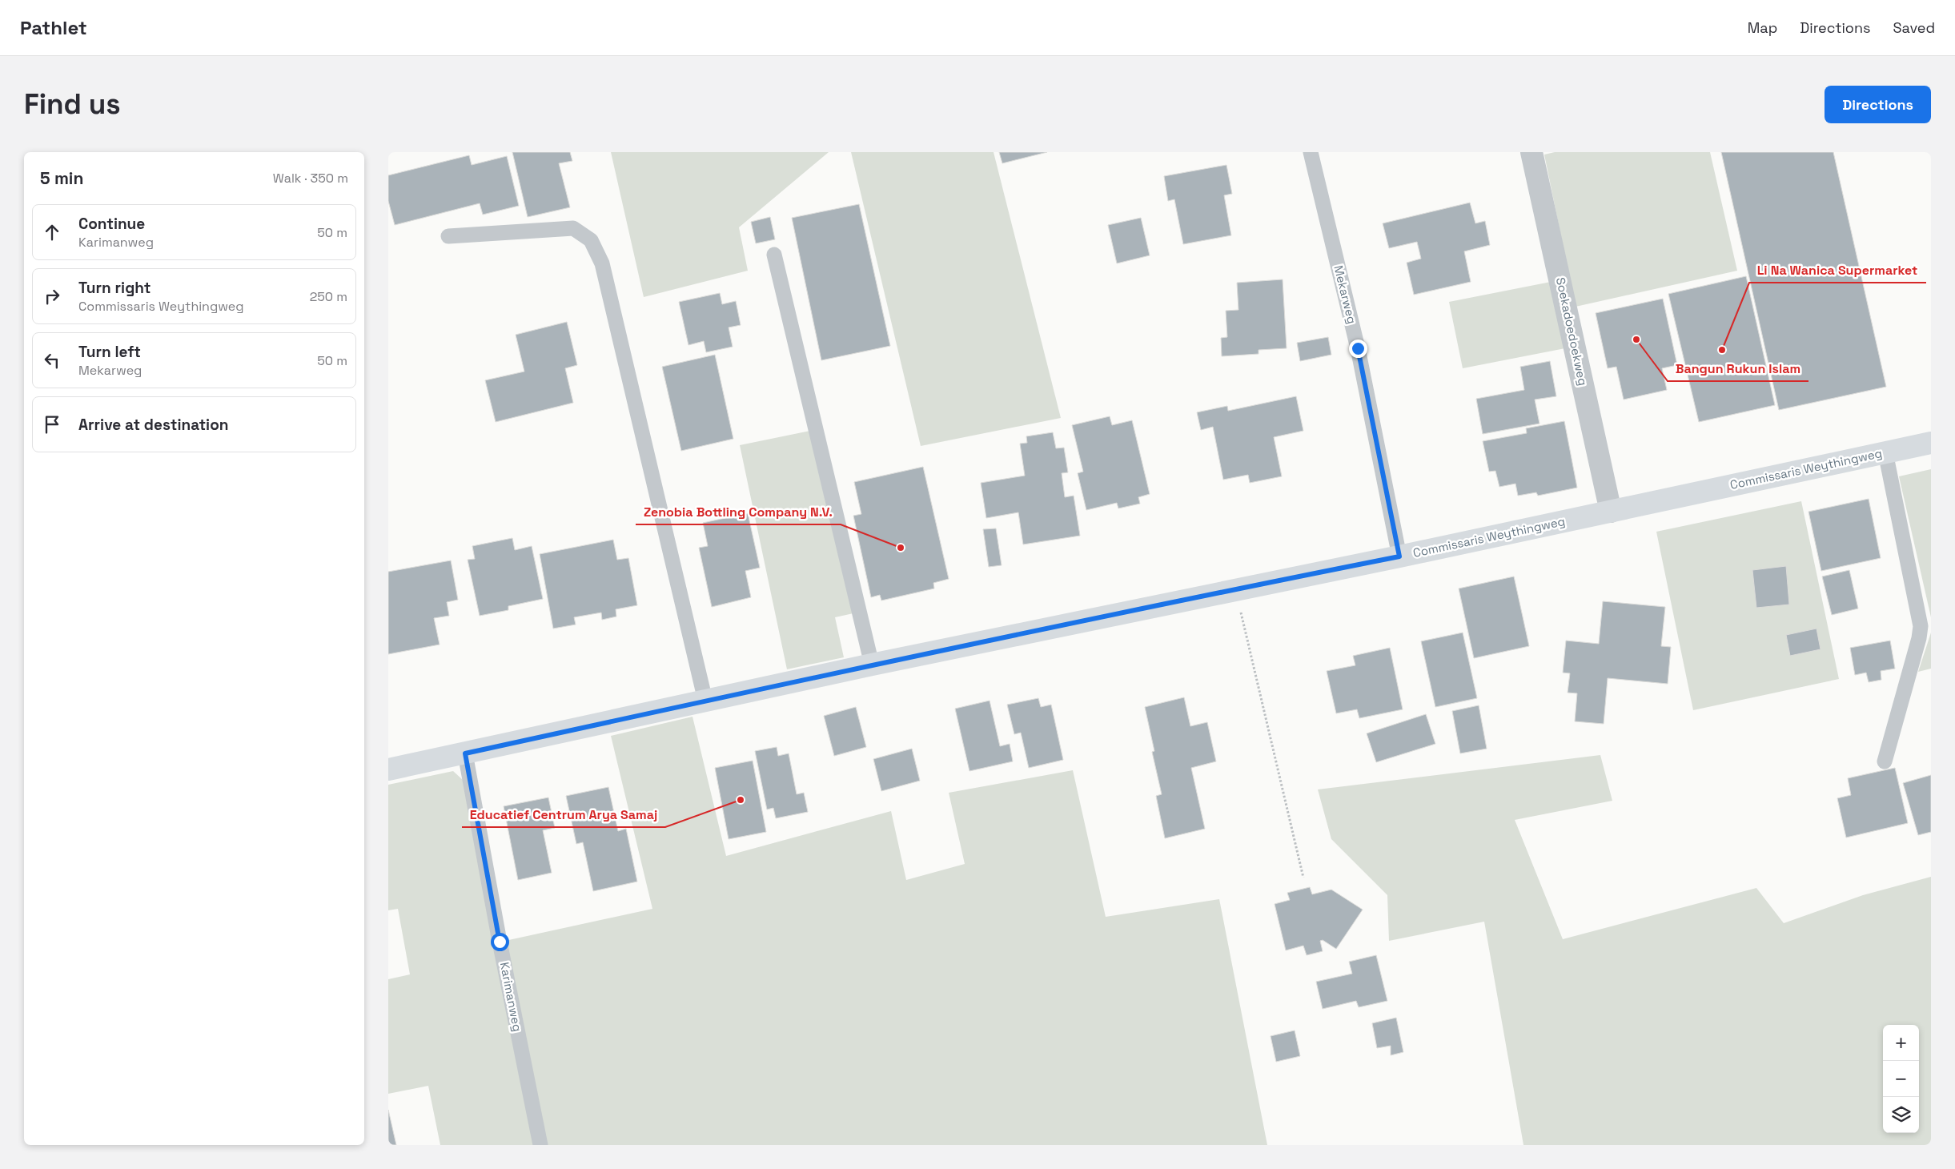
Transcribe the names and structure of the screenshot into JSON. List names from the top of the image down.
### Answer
{
  "streets": {
    "main road": ["Commissaris Weythingweg"],
    "street": ["Soekadoedoekweg"],
    "lane": ["Mekarweg", "Karimanweg"]
  },
  "crossings": [
    ["Mekarweg", "Commissaris Weythingweg"],
    ["Soekadoedoekweg", "Commissaris Weythingweg"],
    ["Commissaris Weythingweg", "Karimanweg"]
  ],
  "places": [
    "Bangun Rukun Islam",
    "Li Na Wanica Supermarket",
    "Zenobia Bottling Company N.V.",
    "Educatief Centrum Arya Samaj"
  ],
  "page": {
    "header": "Pathlet",
    "nav": ["Map", "Directions", "Saved"],
    "buttons": "Directions",
    "title": "Find us",
    "heading": ["5 min", "Walk · 350 m"],
    "list": [
      ["Continue", "Karimanweg", "50 m"],
      ["Turn right", "Commissaris Weythingweg", "250 m"],
      ["Turn left", "Mekarweg", "50 m"],
      "Arrive at destination"
    ],
    "map_buttons": ["+", "−"]
  }
}
